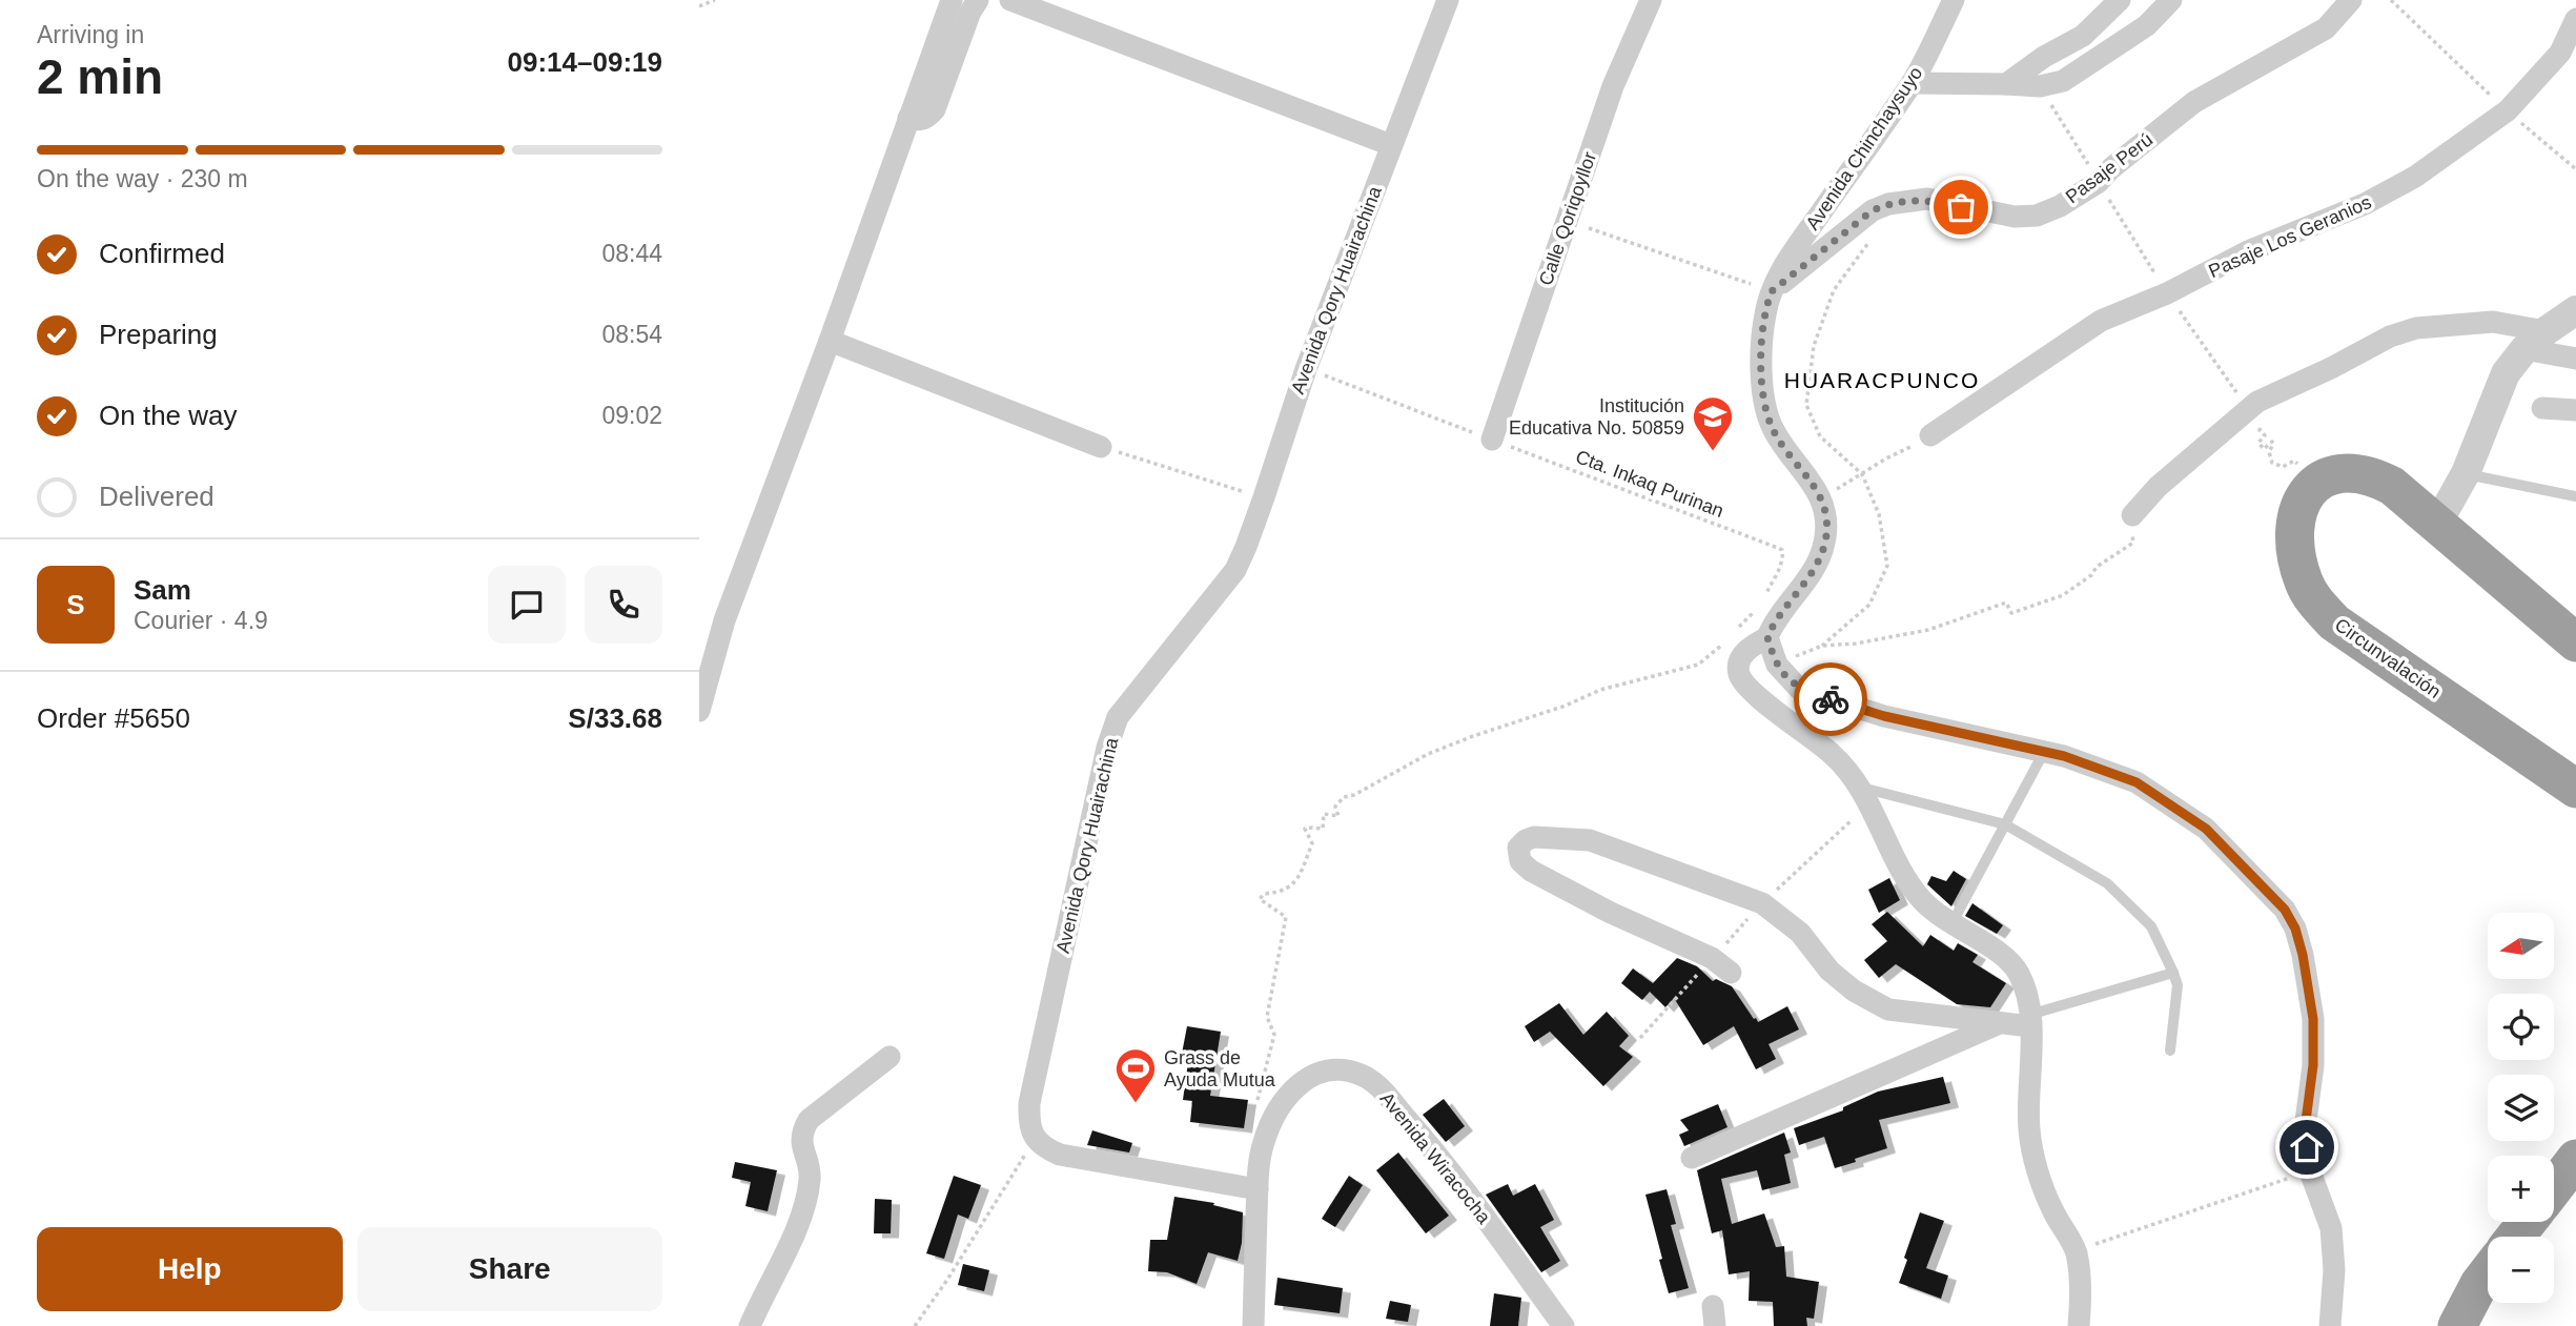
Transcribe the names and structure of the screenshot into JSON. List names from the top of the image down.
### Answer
{
  "streets": {
    "highway": ["Circunvalación"],
    "street": [
      "Avenida Chinchaysuyo",
      "Pasaje Perú",
      "Calle Qoriqoyllor",
      "Pasaje Los Geranios",
      "Avenida Qory Huairachina",
      "Avenida Wiracocha"
    ],
    "path": ["Cta. Inkaq Purinan"]
  },
  "crossings": [
    ["Avenida Chinchaysuyo", "Pasaje Perú"],
    ["Calle Qoriqoyllor", "Cta. Inkaq Purinan"],
    ["Avenida Qory Huairachina", "Cta. Inkaq Purinan"]
  ],
  "districts": ["HUARACPUNCO"],
  "places": {
    "school or university": ["Institución Educativa No. 50859"],
    "sports": ["Grass de Ayuda Mutua"]
  },
  "north": "left",
  "page": {
    "heading": ["2 min", "Arriving in", "09:14–09:19"],
    "panel": [
      "Sam",
      "Courier · 4.9",
      "Order #5650",
      "S/33.68"
    ],
    "bar": "On the way · 230 m",
    "list": [
      ["Confirmed", "08:44"],
      ["Preparing", "08:54"],
      ["On the way", "09:02"],
      "Delivered"
    ],
    "round": "S",
    "map_buttons": ["+", "−"],
    "buttons": ["Help", "Share"]
  }
}
